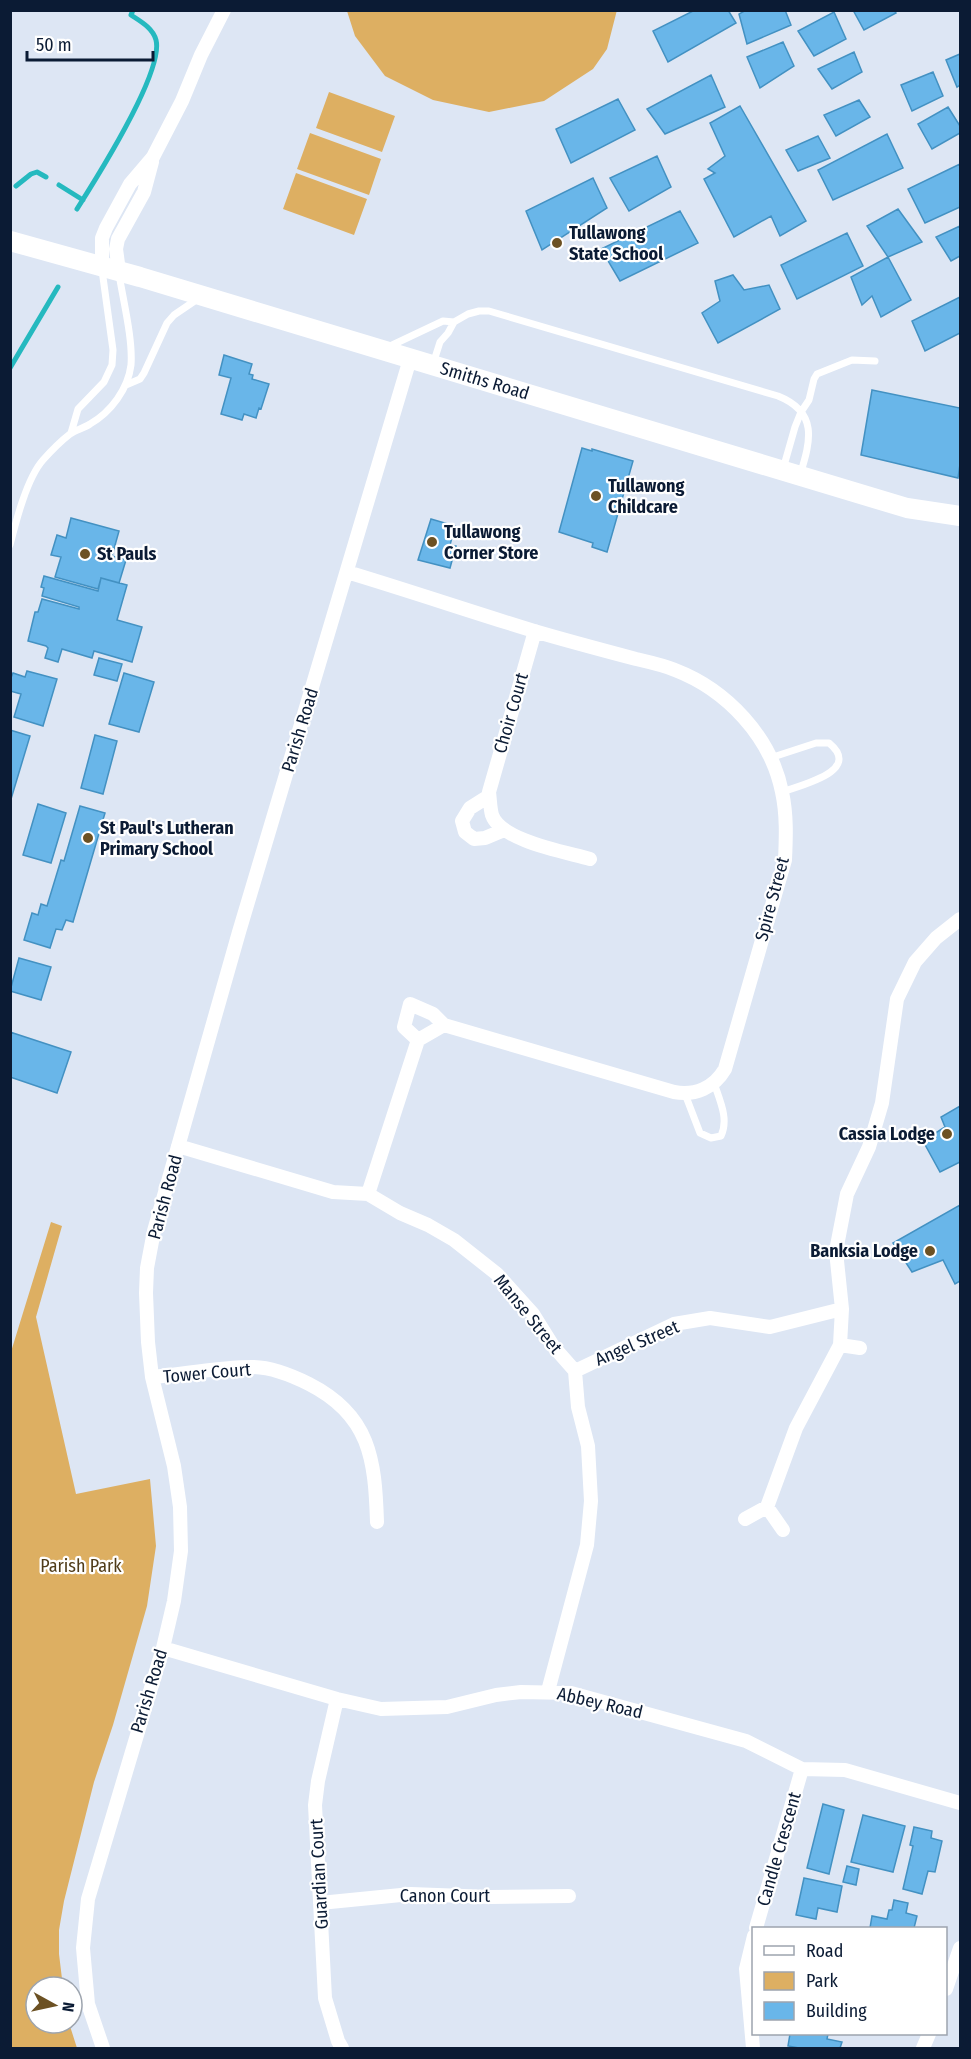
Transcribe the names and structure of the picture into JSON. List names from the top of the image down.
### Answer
{
  "streets": {
    "main road": ["Smiths Road"],
    "street": [
      "Choir Court",
      "Parish Road",
      "Spire Street",
      "Manse Street",
      "Angel Street",
      "Tower Court",
      "Abbey Road",
      "Candle Crescent",
      "Guardian Court",
      "Canon Court"
    ]
  },
  "crossings": [
    ["Smiths Road", "Parish Road"],
    ["Choir Court", "Spire Street"],
    ["Parish Road", "Spire Street"],
    ["Parish Road", "Manse Street"],
    ["Parish Road", "Tower Court"],
    ["Parish Road", "Abbey Road"],
    ["Manse Street", "Angel Street"],
    ["Manse Street", "Abbey Road"],
    ["Abbey Road", "Candle Crescent"],
    ["Abbey Road", "Guardian Court"],
    ["Guardian Court", "Canon Court"]
  ],
  "parks": ["Parish Park"],
  "places": [
    "Tullawong State School",
    "Tullawong Childcare",
    "Tullawong Corner Store",
    "St Pauls",
    "St Paul's Lutheran Primary School",
    "Cassia Lodge",
    "Banksia Lodge"
  ],
  "legend": ["Road", "Park", "Building"],
  "scale_bar": "50 m",
  "north": "right"
}
